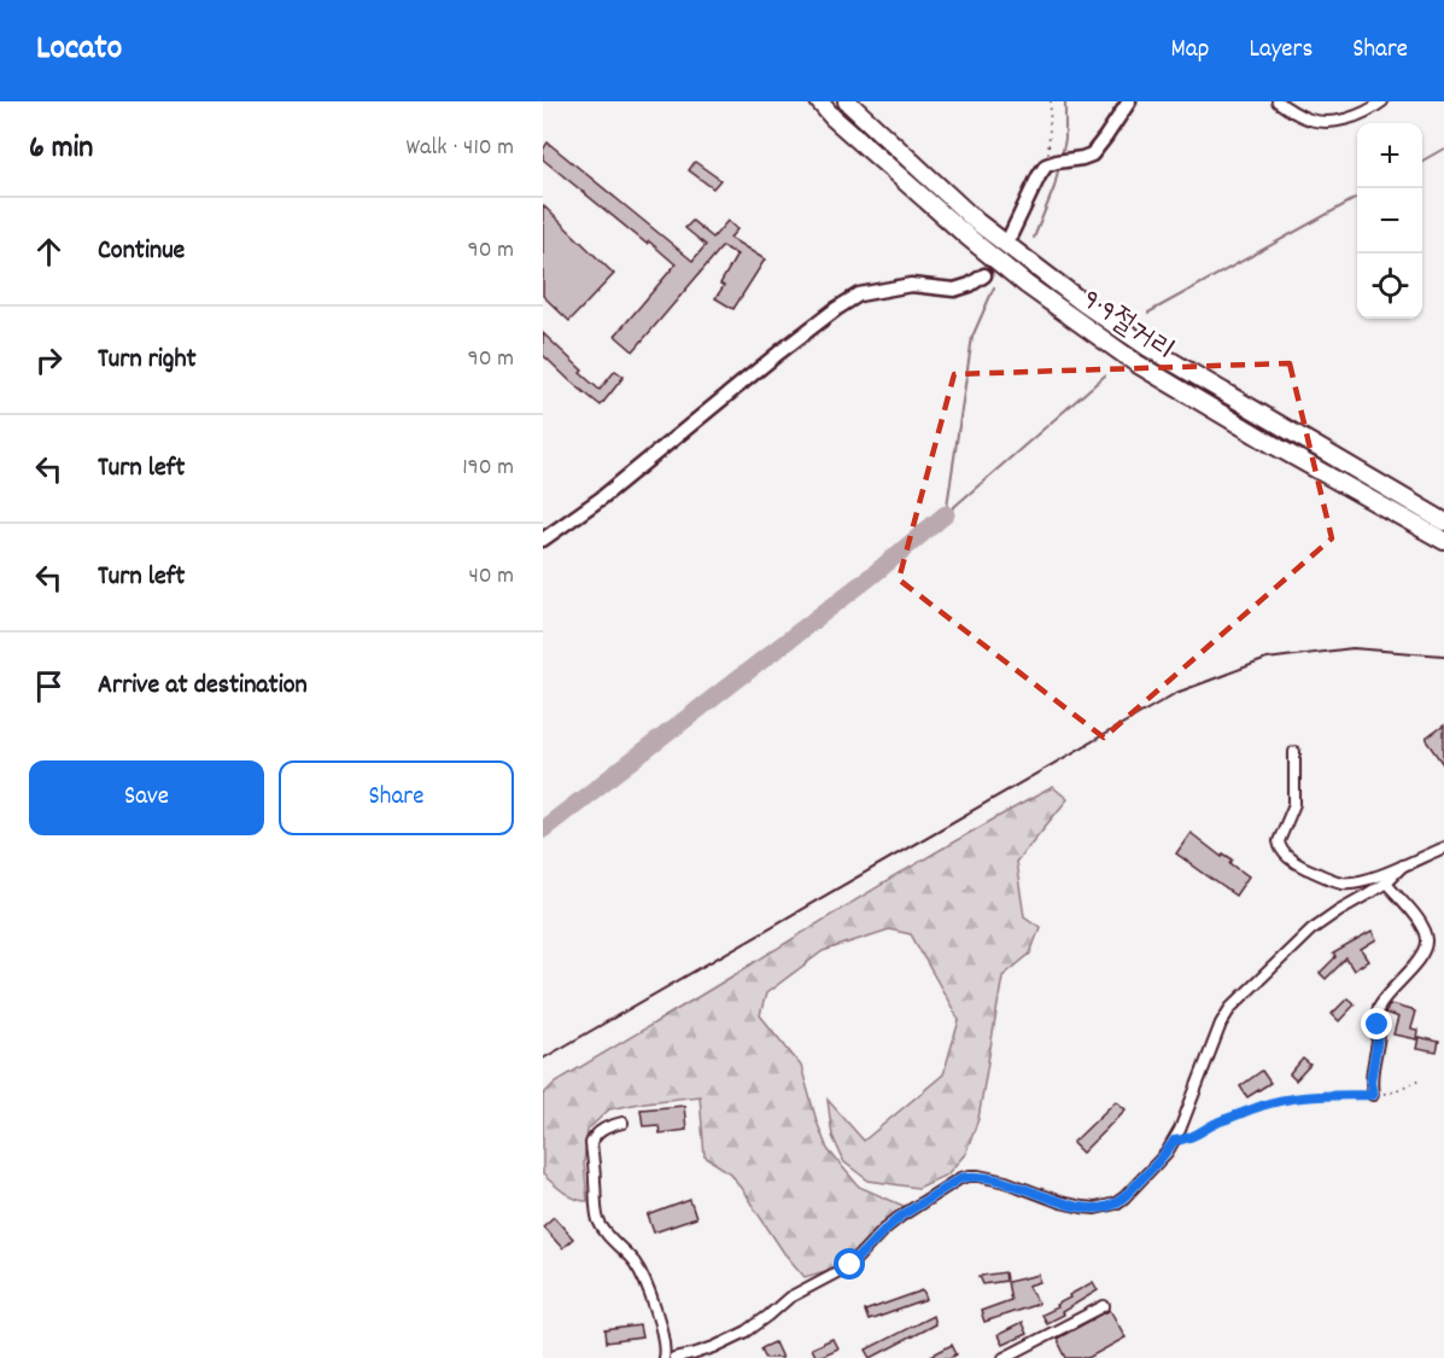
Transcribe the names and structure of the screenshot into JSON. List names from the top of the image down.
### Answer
{
  "streets": {
    "highway": ["9·9절거리"]
  },
  "page": {
    "header": "Locato",
    "nav": ["Map", "Layers", "Share"],
    "heading": ["6 min", "Walk · 410 m"],
    "map_buttons": ["+", "−"],
    "list": [
      ["Continue", "90 m"],
      ["Turn right", "90 m"],
      ["Turn left", "190 m"],
      ["Turn left", "40 m"],
      "Arrive at destination"
    ],
    "buttons": ["Save", "Share"]
  }
}
